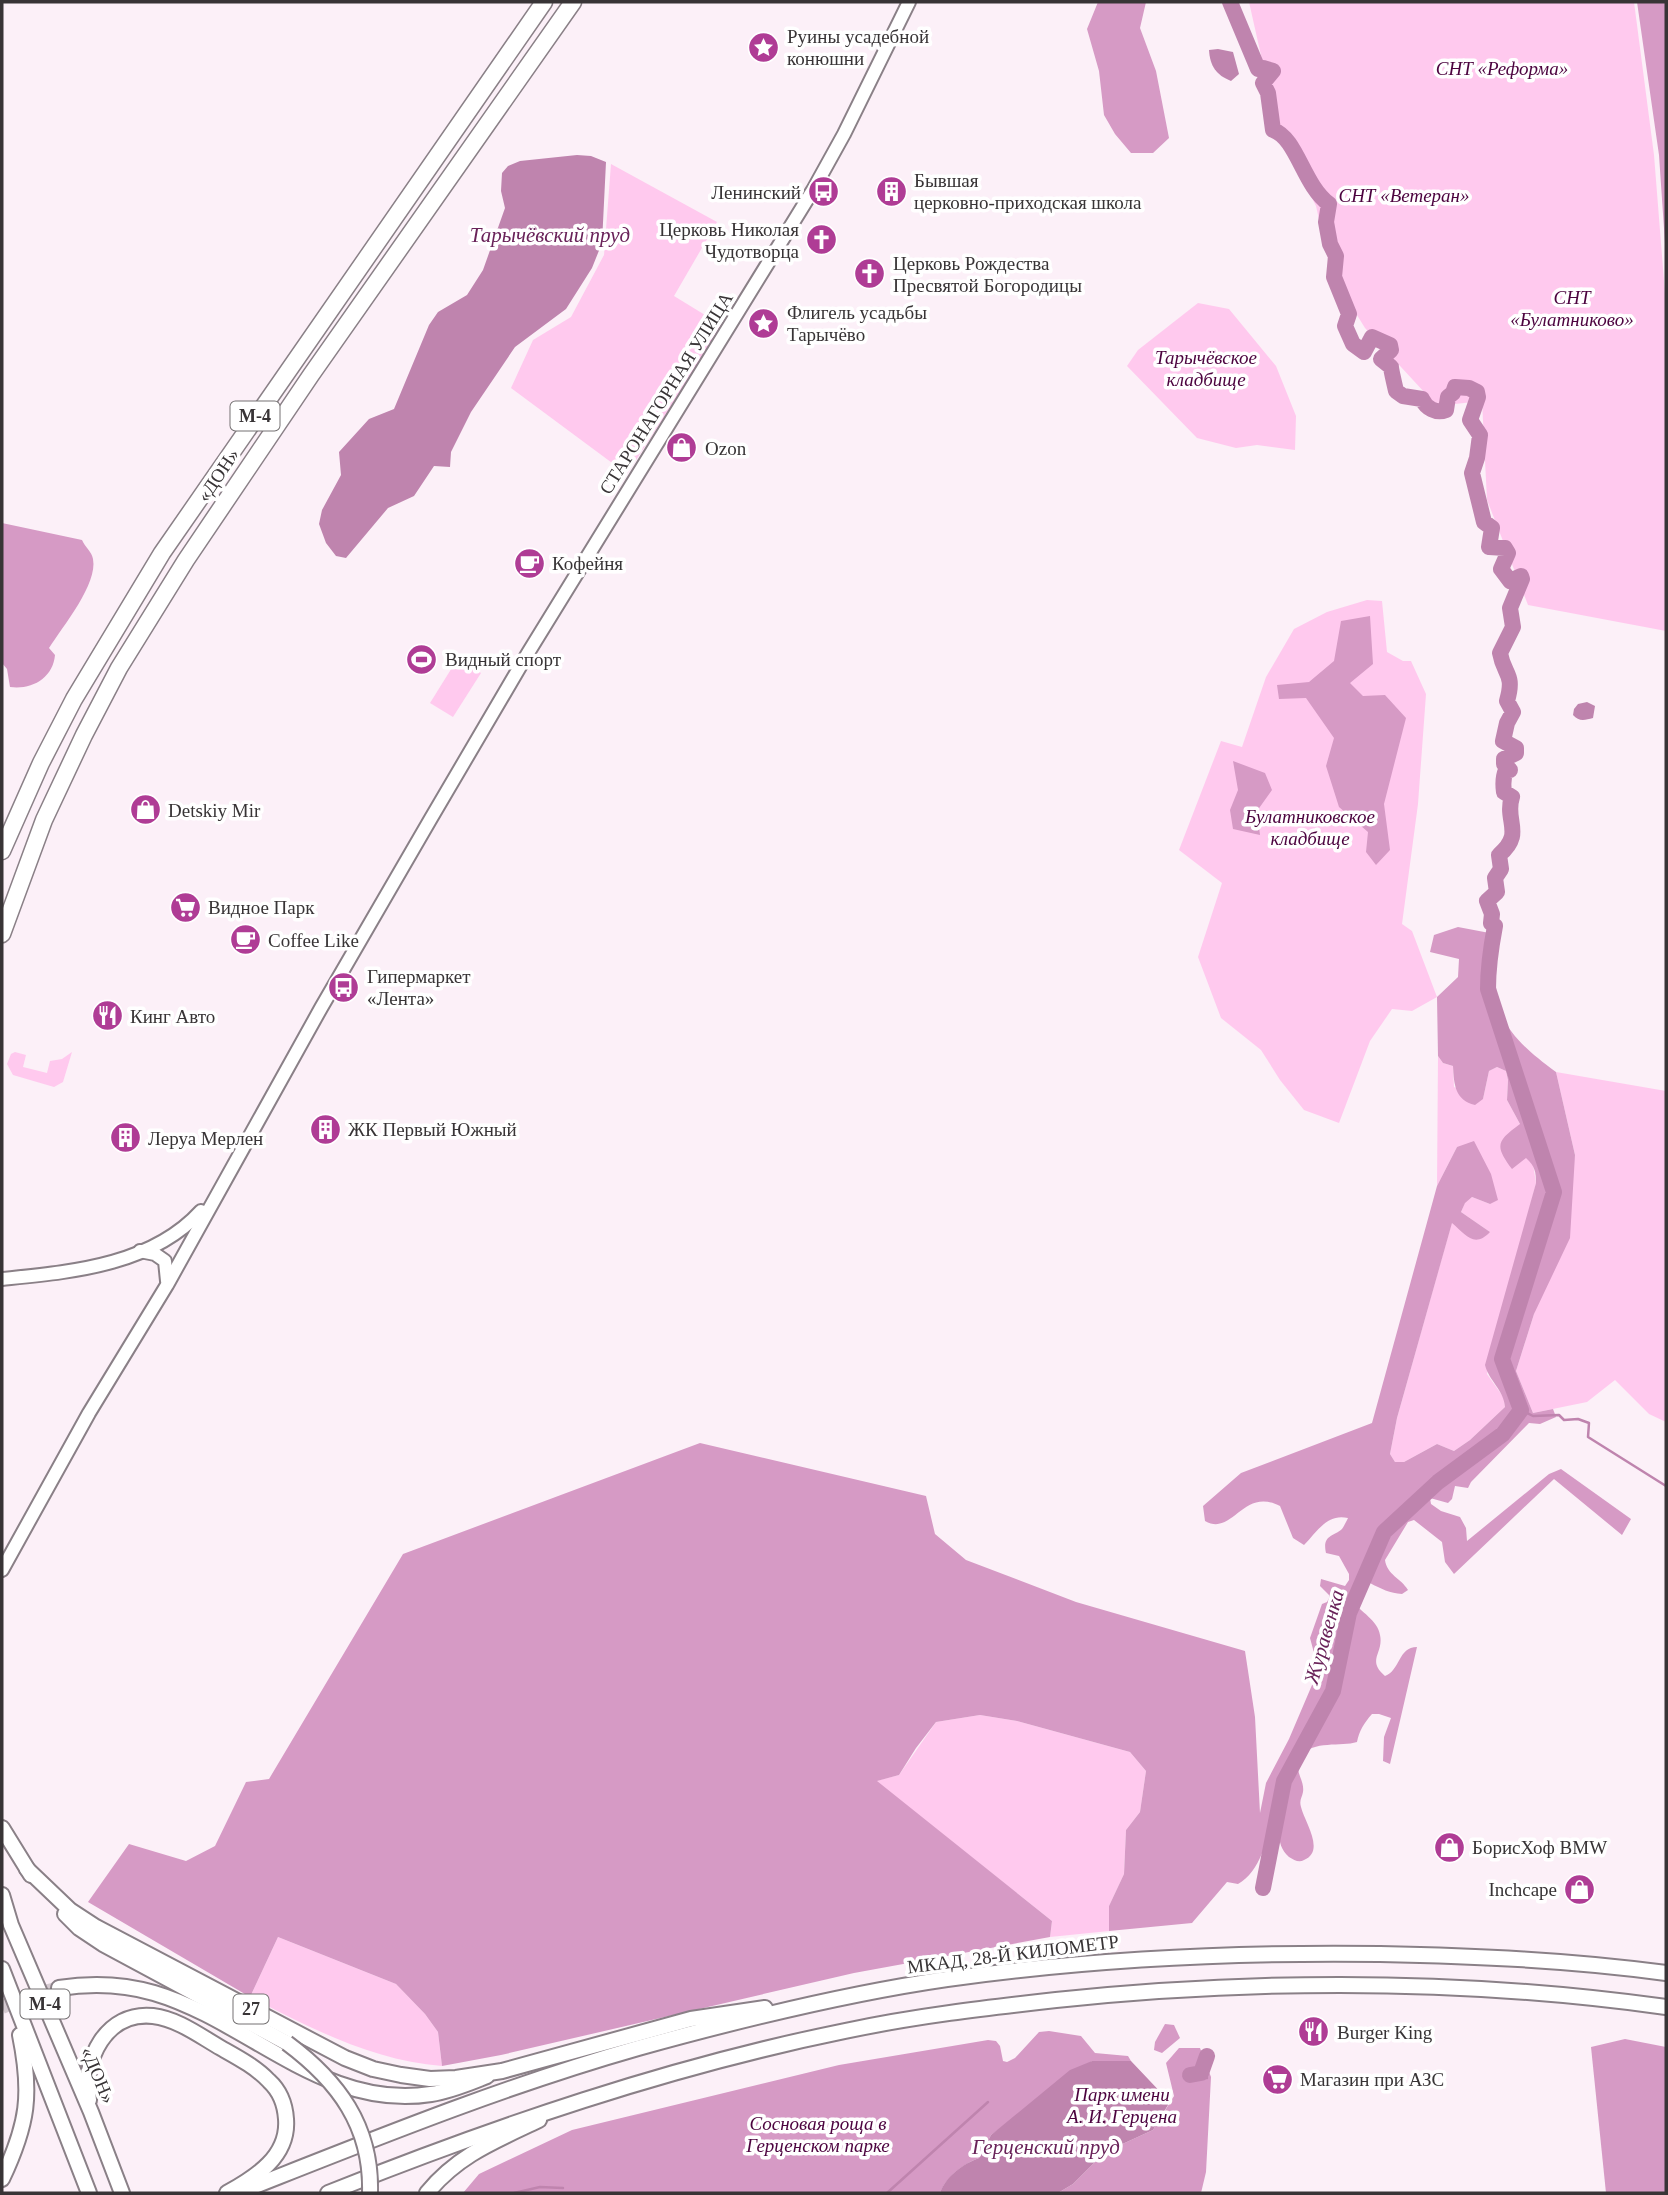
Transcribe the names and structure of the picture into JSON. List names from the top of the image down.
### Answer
{
  "streets": {
    "highway": ["М-4", "«ДОН»"],
    "main road": ["СТАРОНАГОРНАЯ УЛИЦА", "МКАД, 28-Й КИЛОМЕТР", "27"]
  },
  "crossings": [
    ["МКАД, 28-Й КИЛОМЕТР", "27"]
  ],
  "water": ["Тарычёвский пруд", "Журавенка", "Герценский пруд"],
  "parks": [
    "СНТ «Реформа»",
    "СНТ «Ветеран»",
    "СНТ «Булатниково»",
    "Тарычёвское кладбище",
    "Булатниковское кладбище",
    "Парк имени А. И. Герцена",
    "Сосновая роща в Герценском парке"
  ],
  "places": {
    "place": ["Руины усадебной конюшни", "Флигель усадьбы Тарычёво"],
    "building": ["Бывшая церковно-приходская школа", "ЖК Первый Южный", "Леруа Мерлен"],
    "bus stop": ["Ленинский", "Гипермаркет «Лента»"],
    "church": ["Церковь Николая Чудотворца", "Церковь Рождества Пресвятой Богородицы"],
    "shop": [
      "Ozon",
      "Detskiy Mir",
      "БорисХоф BMW",
      "Inchcape"
    ],
    "cafe": ["Кофейня", "Coffee Like"],
    "sports": ["Видный спорт"],
    "supermarket": ["Видное Парк", "Магазин при АЗС"],
    "restaurant": ["Кинг Авто", "Burger King"]
  }
}
